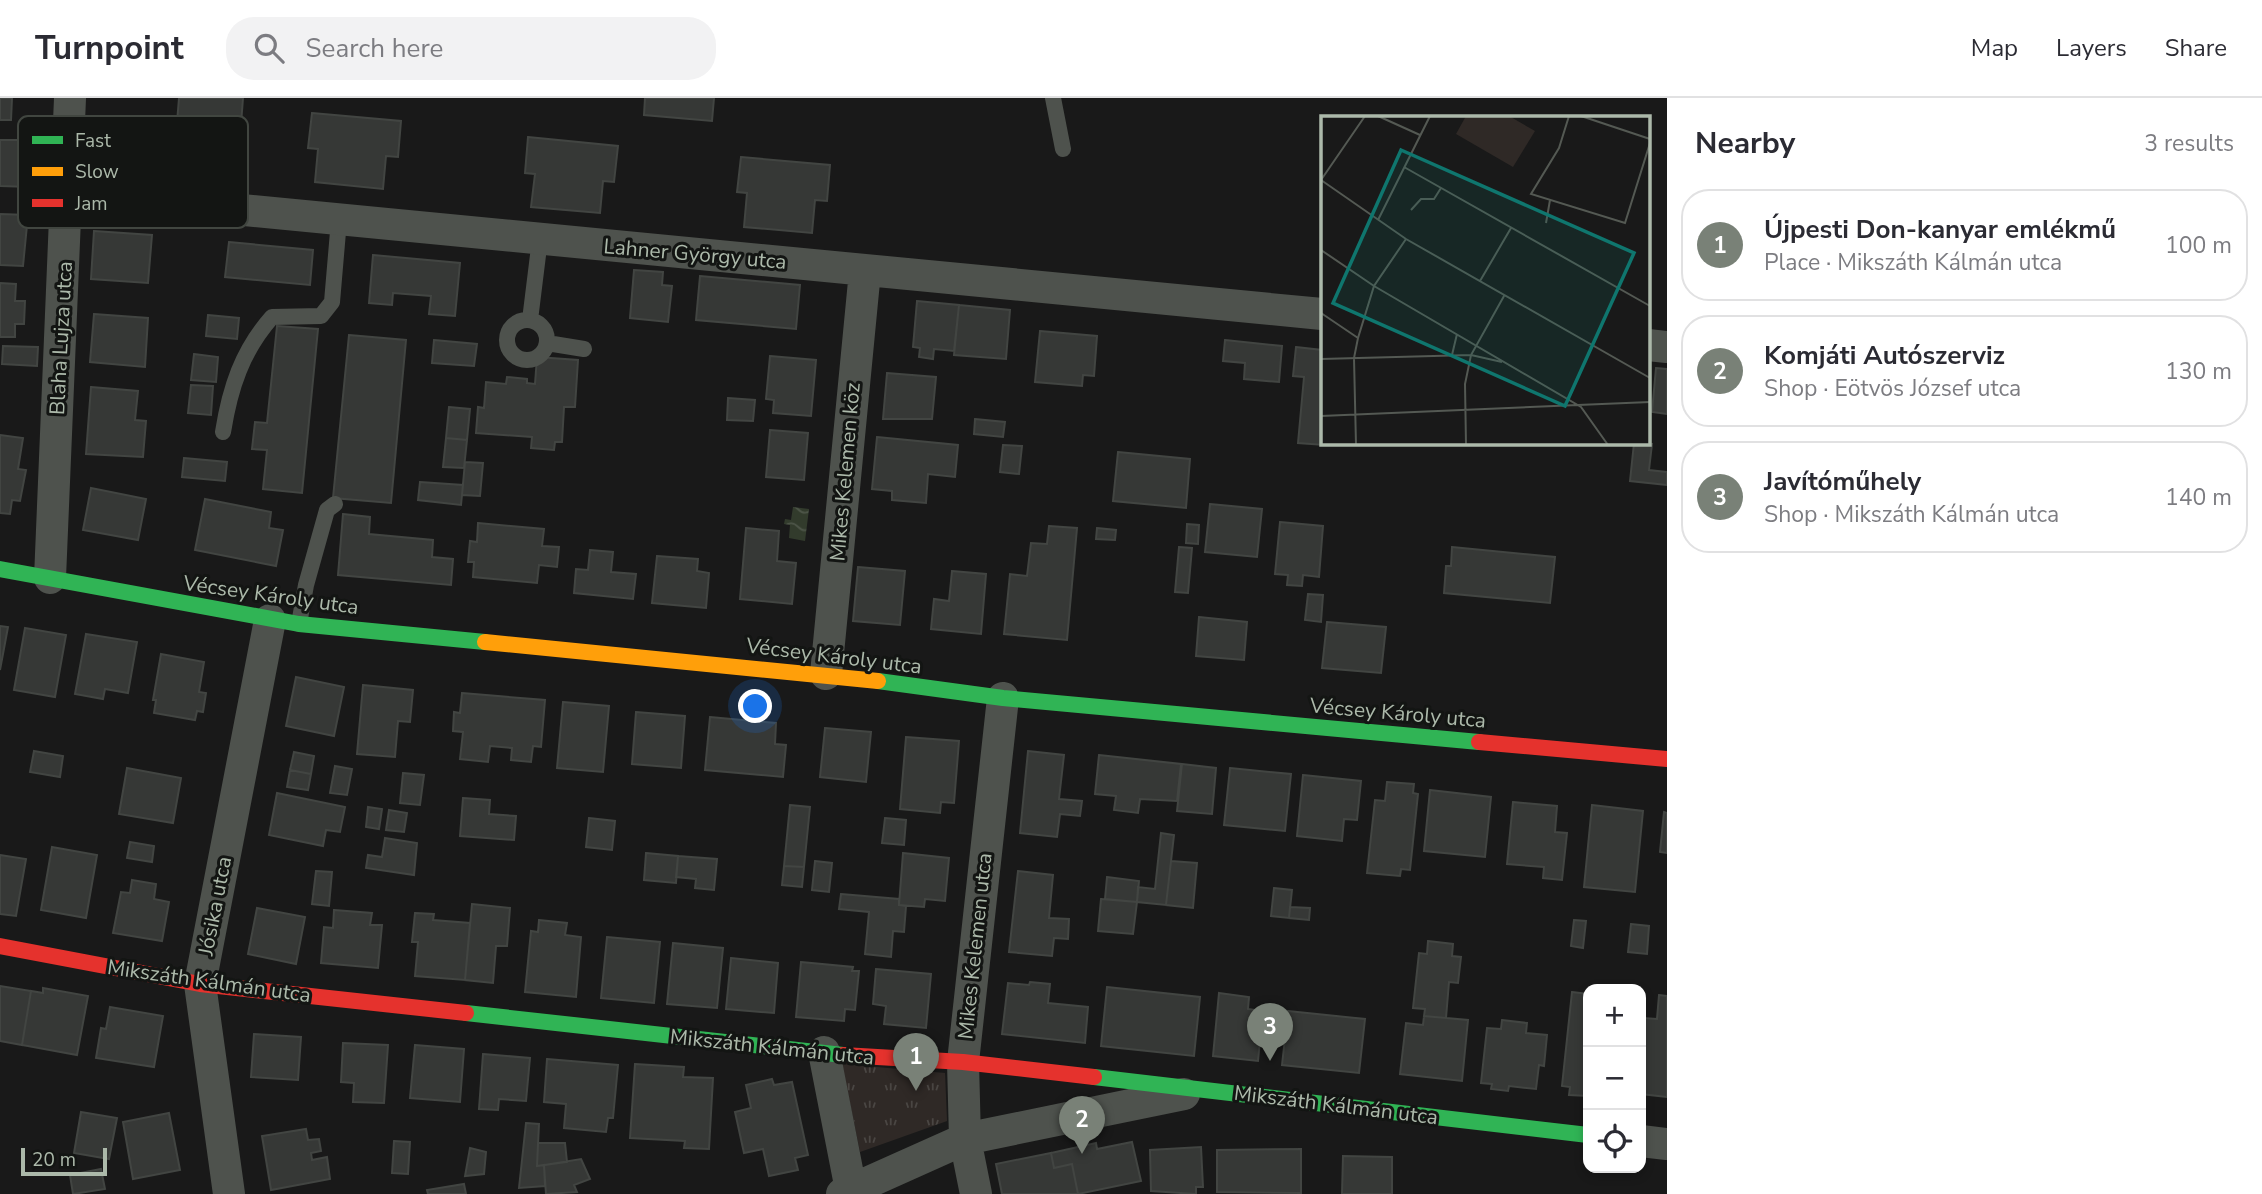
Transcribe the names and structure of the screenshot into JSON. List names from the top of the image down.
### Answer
{
  "streets": {
    "street": [
      "Lahner György utca",
      "Blaha Lujza utca",
      "Mikes Kelemen köz",
      "Vécsey Károly utca",
      "Jósika utca",
      "Mikes Kelemen utca",
      "Mikszáth Kálmán utca"
    ]
  },
  "crossings": [
    ["Lahner György utca", "Mikes Kelemen köz"],
    ["Blaha Lujza utca", "Vécsey Károly utca"],
    ["Mikes Kelemen köz", "Vécsey Károly utca"],
    ["Vécsey Károly utca", "Jósika utca"],
    ["Vécsey Károly utca", "Mikes Kelemen utca"],
    ["Jósika utca", "Mikszáth Kálmán utca"],
    ["Mikes Kelemen utca", "Mikszáth Kálmán utca"]
  ],
  "legend": ["Fast", "Slow", "Jam"],
  "scale_bar": "20 m",
  "page": {
    "header": "Turnpoint",
    "search": "Search here",
    "nav": ["Map", "Layers", "Share"],
    "heading": ["Nearby", "3 results"],
    "list": [
      {
        "mark": "1",
        "name": "Újpesti Don-kanyar emlékmű",
        "note": "Place · Mikszáth Kálmán utca",
        "value": "100 m"
      },
      {
        "mark": "2",
        "name": "Komjáti Autószerviz",
        "note": "Shop · Eötvös József utca",
        "value": "130 m"
      },
      {
        "mark": "3",
        "name": "Javítóműhely",
        "note": "Shop · Mikszáth Kálmán utca",
        "value": "140 m"
      }
    ],
    "map_buttons": ["+", "−"],
    "pins": ["3", "1", "2"],
    "scale": "20 m"
  }
}
